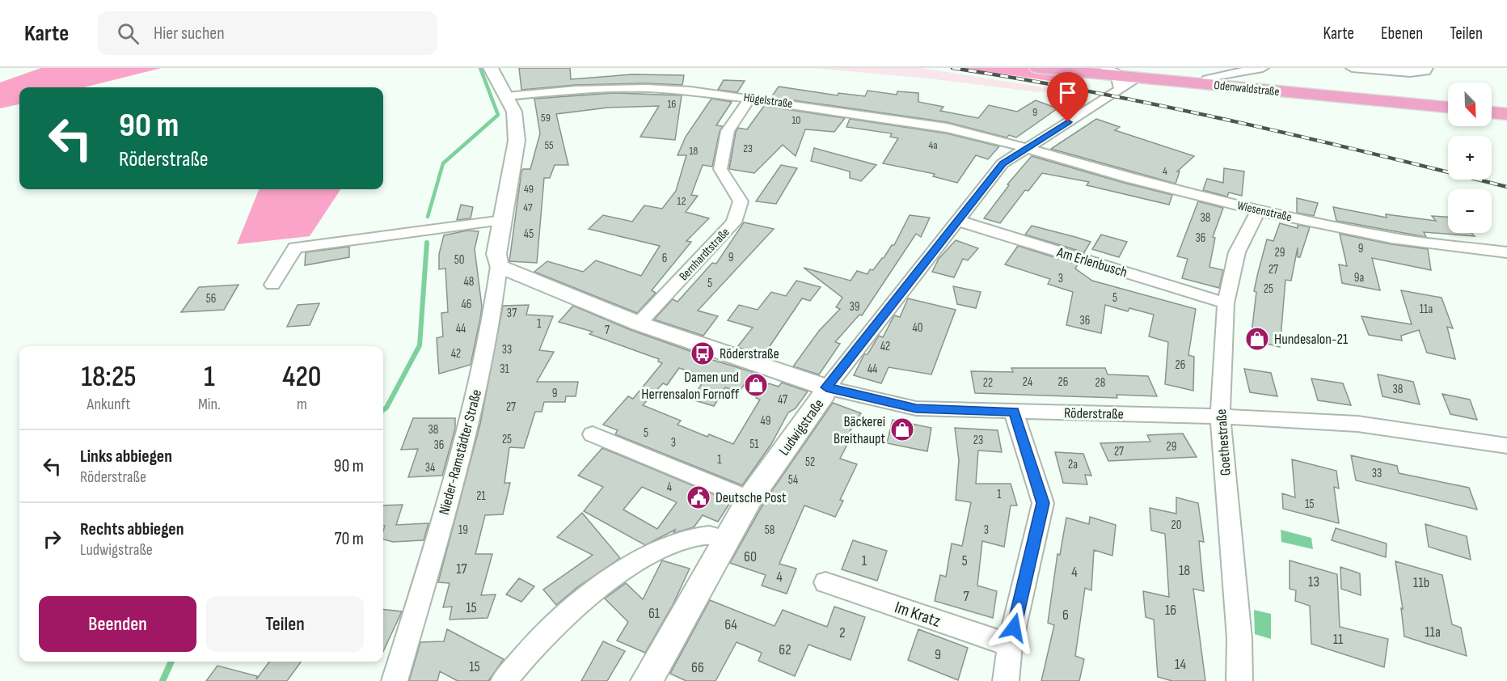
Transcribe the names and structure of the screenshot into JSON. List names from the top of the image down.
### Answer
{
  "streets": {
    "main road": ["Odenwaldstraße"],
    "street": [
      "Hügelstraße",
      "Wiesenstraße",
      "Bernhardtstraße",
      "Am Erlenbusch",
      "Röderstraße",
      "Ludwigstraße",
      "Goethestraße",
      "Nieder-Ramstädter Straße",
      "Im Kratz"
    ]
  },
  "crossings": [
    ["Odenwaldstraße", "Ludwigstraße"],
    ["Hügelstraße", "Wiesenstraße"],
    ["Hügelstraße", "Bernhardtstraße"],
    ["Hügelstraße", "Ludwigstraße"],
    ["Hügelstraße", "Nieder-Ramstädter Straße"],
    ["Wiesenstraße", "Ludwigstraße"],
    ["Wiesenstraße", "Goethestraße"],
    ["Bernhardtstraße", "Röderstraße"],
    ["Am Erlenbusch", "Ludwigstraße"],
    ["Am Erlenbusch", "Goethestraße"],
    ["Röderstraße", "Ludwigstraße"],
    ["Röderstraße", "Goethestraße"],
    ["Röderstraße", "Nieder-Ramstädter Straße"]
  ],
  "places": {
    "shop": ["Hundesalon-21", "Damen und Herrensalon Fornoff", "Bäckerei Breithaupt"],
    "bus stop": ["Röderstraße"],
    "public building": ["Deutsche Post"]
  },
  "house_numbers": [
    "16",
    "9",
    "59",
    "10",
    "55",
    "4a",
    "23",
    "18",
    "4",
    "49",
    "12",
    "47",
    "38",
    "45",
    "36",
    "9",
    "29",
    "9",
    "6",
    "50",
    "27",
    "9a",
    "3",
    "48",
    "5",
    "25",
    "5",
    "56",
    "46",
    "39",
    "11a",
    "37",
    "36",
    "1",
    "40",
    "44",
    "7",
    "42",
    "33",
    "42",
    "26",
    "31",
    "44",
    "24",
    "26",
    "22",
    "28",
    "38",
    "9",
    "47",
    "27",
    "49",
    "38",
    "5",
    "25",
    "23",
    "3",
    "51",
    "36",
    "29",
    "27",
    "1",
    "52",
    "2a",
    "34",
    "33",
    "54",
    "4",
    "1",
    "21",
    "15",
    "20",
    "19",
    "58",
    "3",
    "60",
    "1",
    "5",
    "17",
    "18",
    "4",
    "4",
    "13",
    "11b",
    "7",
    "15",
    "16",
    "61",
    "6",
    "64",
    "11a",
    "2",
    "11",
    "62",
    "9",
    "14",
    "15",
    "66"
  ],
  "north": "bottom right",
  "page": {
    "header": "Karte",
    "search": "Hier suchen",
    "nav": ["Karte", "Ebenen", "Teilen"],
    "map_buttons": ["+", "−"],
    "turn": ["90 m", "Röderstraße"],
    "eta": [
      "18:25",
      "Ankunft",
      "1",
      "Min.",
      "420",
      "m"
    ],
    "list": [
      {
        "name": "Links abbiegen",
        "note": "Röderstraße",
        "value": "90 m"
      },
      {
        "name": "Rechts abbiegen",
        "note": "Ludwigstraße",
        "value": "70 m"
      }
    ],
    "buttons": ["Beenden", "Teilen"]
  }
}
